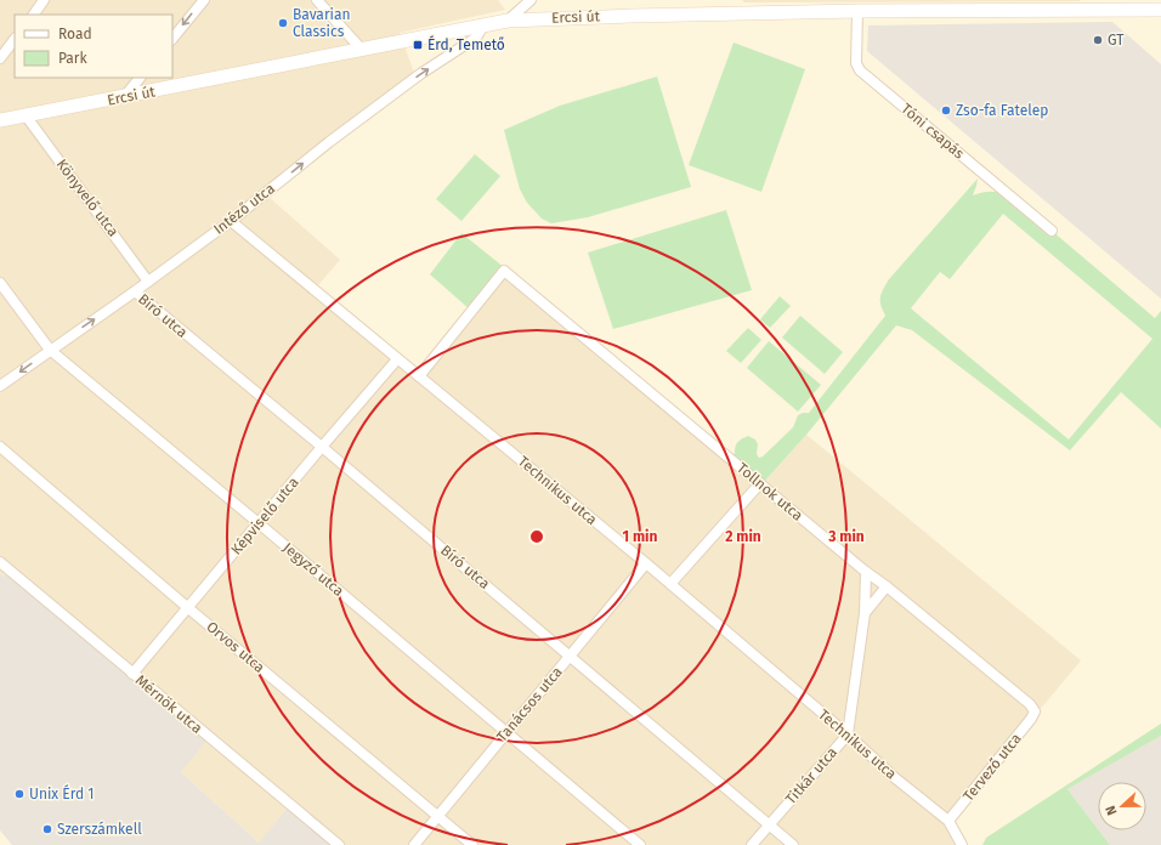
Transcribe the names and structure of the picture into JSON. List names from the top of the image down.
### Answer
{
  "streets": {
    "main road": ["Ercsi út"],
    "street": [
      "Tóni csapás",
      "Könyvelő utca",
      "Intéző utca",
      "Bíró utca",
      "Technikus utca",
      "Tollnok utca",
      "Képviselő utca",
      "Jegyző utca",
      "Orvos utca",
      "Mérnök utca",
      "Tanácsos utca",
      "Tervező utca",
      "Titkár utca"
    ]
  },
  "crossings": [
    ["Ercsi út", "Tóni csapás"],
    ["Ercsi út", "Könyvelő utca"],
    ["Ercsi út", "Intéző utca"],
    ["Könyvelő utca", "Intéző utca"],
    ["Intéző utca", "Bíró utca"],
    ["Intéző utca", "Technikus utca"],
    ["Intéző utca", "Jegyző utca"],
    ["Bíró utca", "Képviselő utca"],
    ["Bíró utca", "Tanácsos utca"],
    ["Bíró utca", "Titkár utca"],
    ["Technikus utca", "Tollnok utca"],
    ["Technikus utca", "Képviselő utca"],
    ["Technikus utca", "Tanácsos utca"],
    ["Technikus utca", "Tervező utca"],
    ["Technikus utca", "Titkár utca"],
    ["Tollnok utca", "Tervező utca"],
    ["Tollnok utca", "Titkár utca"],
    ["Képviselő utca", "Jegyző utca"],
    ["Képviselő utca", "Orvos utca"],
    ["Képviselő utca", "Mérnök utca"],
    ["Jegyző utca", "Tanácsos utca"],
    ["Orvos utca", "Tanácsos utca"]
  ],
  "places": {
    "other": [
      "Bavarian Classics",
      "GT",
      "Zso-fa Fatelep",
      "Unix Érd 1",
      "Szerszámkell"
    ],
    "transit": ["Érd, Temető"]
  },
  "legend": ["Road", "Park"],
  "north": "left",
  "rings": ["1 min", "2 min", "3 min"]
}
